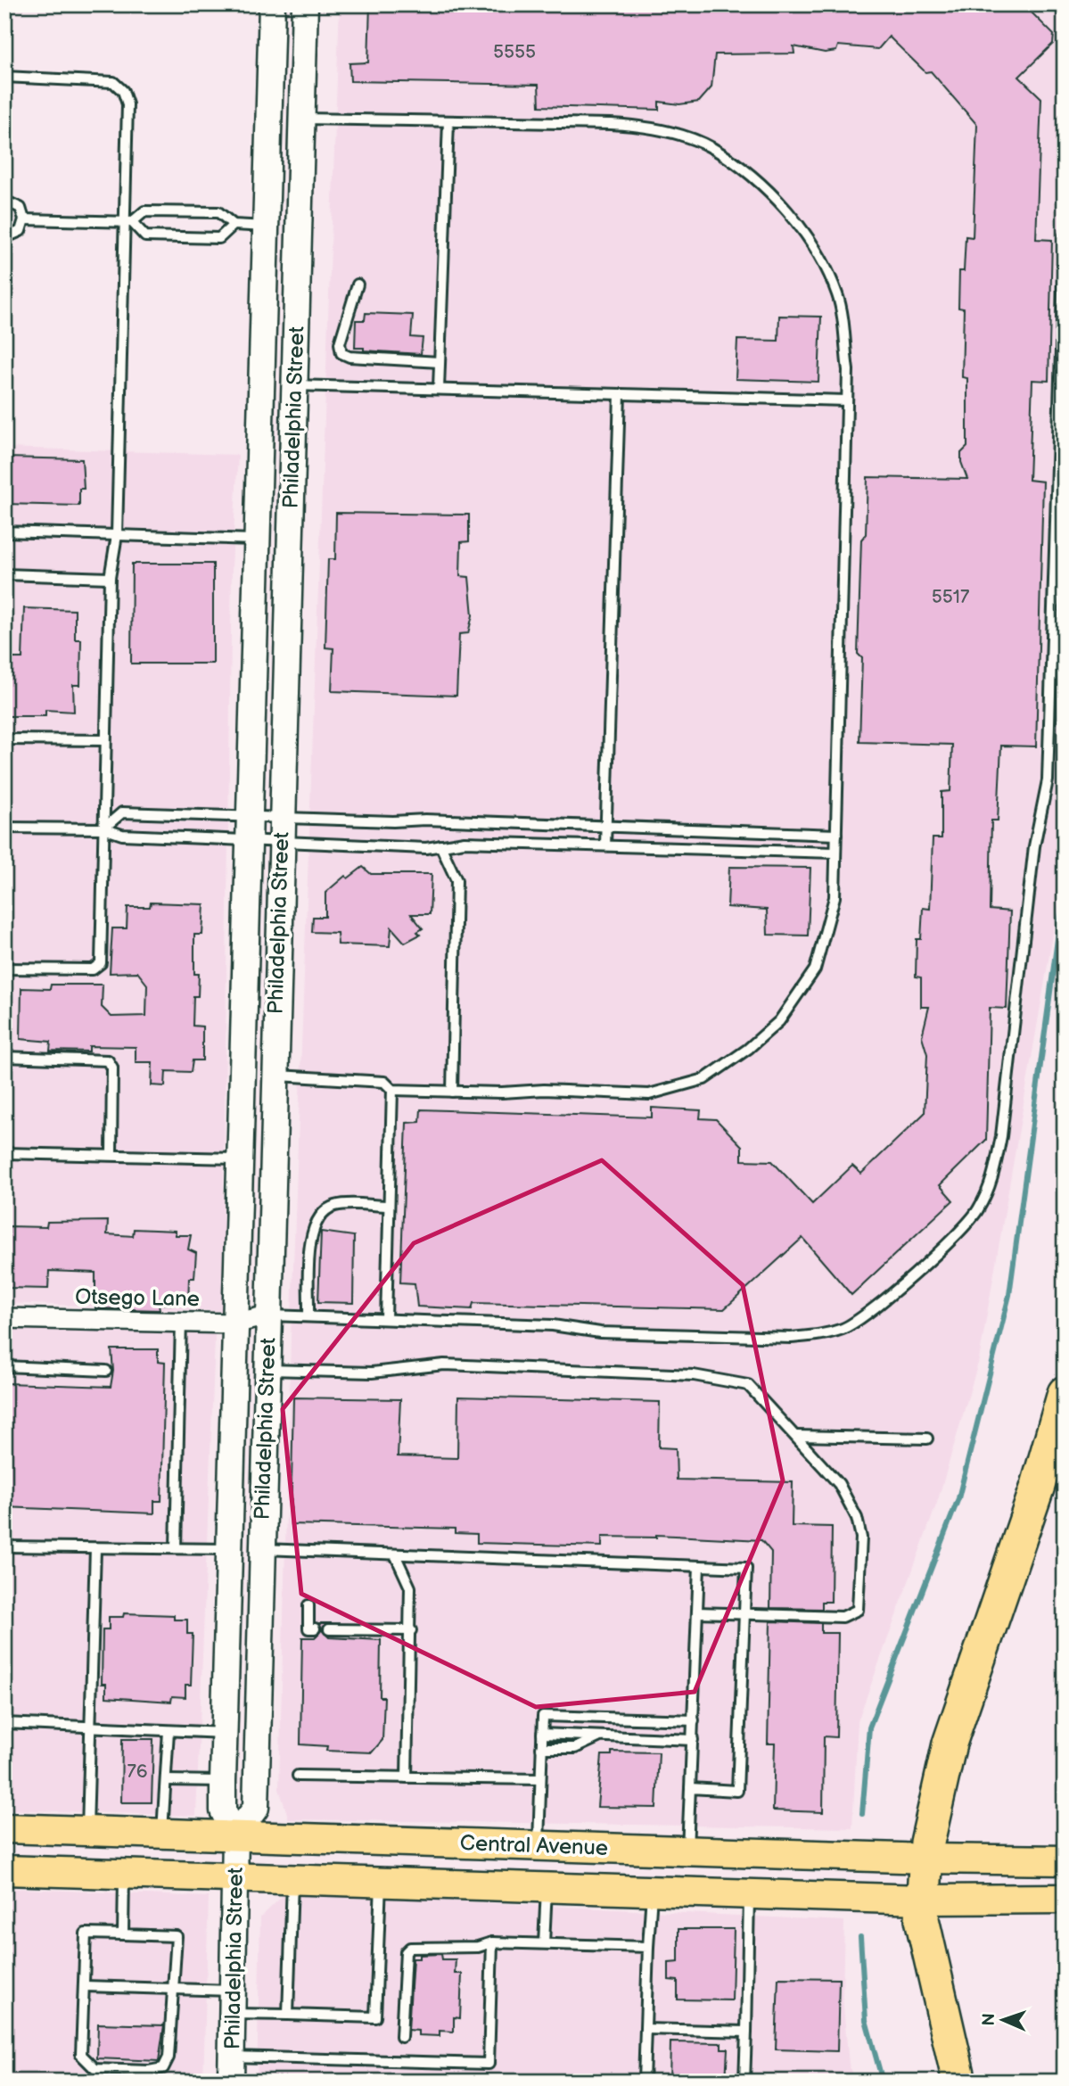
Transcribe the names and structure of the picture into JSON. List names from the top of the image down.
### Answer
{
  "streets": {
    "main road": ["Philadelphia Street", "Central Avenue"],
    "street": ["Otsego Lane"]
  },
  "crossings": [
    ["Philadelphia Street", "Otsego Lane"],
    ["Philadelphia Street", "Central Avenue"]
  ],
  "house_numbers": ["5555", "5517", "76"],
  "north": "left"
}
